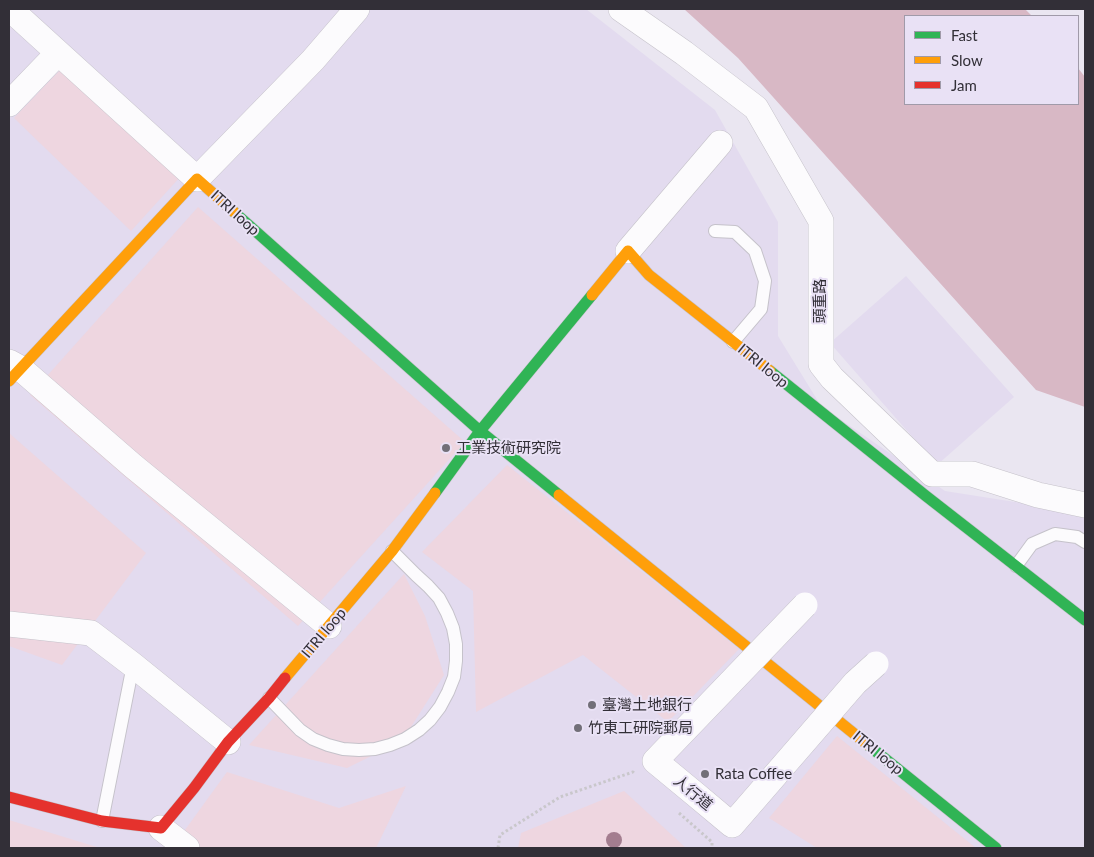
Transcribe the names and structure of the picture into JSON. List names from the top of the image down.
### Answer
{
  "streets": {
    "street": ["ITRI loop", "頭重路", "人行道"]
  },
  "places": [
    "工業技術研究院",
    "臺灣土地銀行",
    "竹東工研院郵局",
    "Rata Coffee"
  ],
  "legend": ["Fast", "Slow", "Jam"]
}
